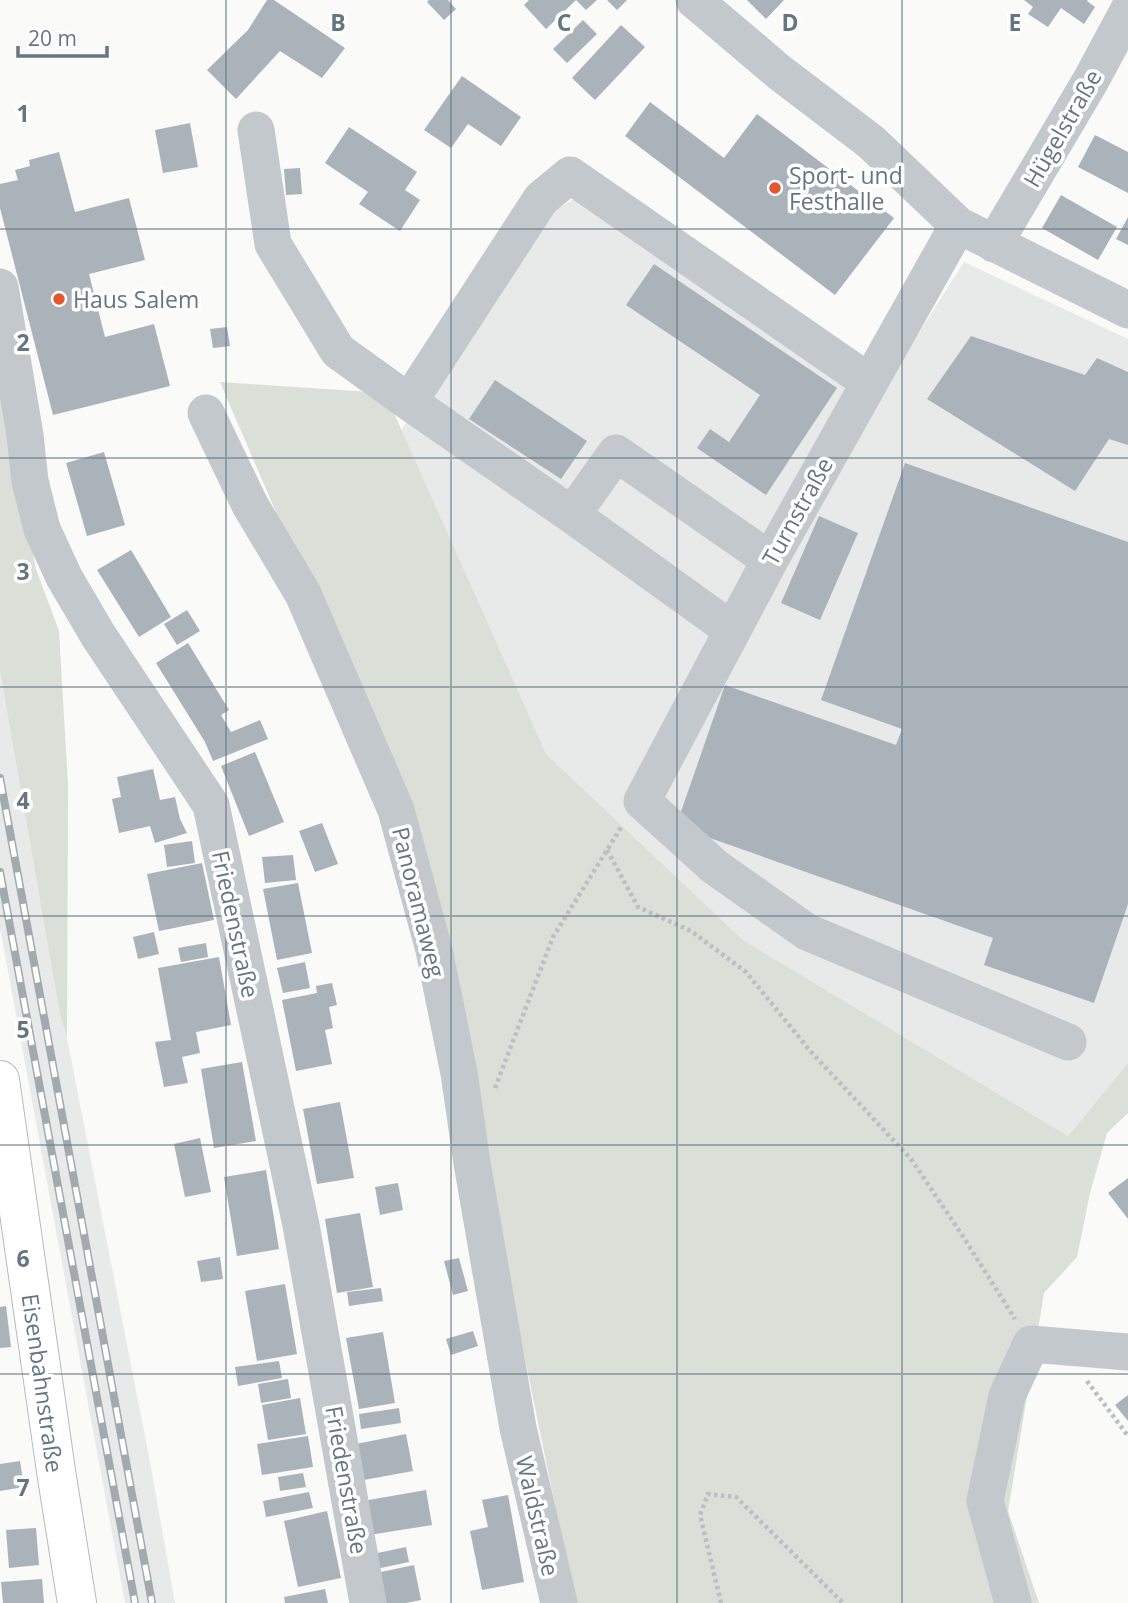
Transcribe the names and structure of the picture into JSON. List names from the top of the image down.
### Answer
{
  "streets": {
    "main road": ["Eisenbahnstraße"],
    "street": [
      "Hügelstraße",
      "Turnstraße",
      "Panoramaweg",
      "Friedenstraße",
      "Waldstraße"
    ]
  },
  "crossings": [
    ["Panoramaweg", "Waldstraße"]
  ],
  "places": ["Sport- und Festhalle", "Haus Salem"],
  "scale_bar": "20 m",
  "grid": {
    "columns": [
      "B",
      "C",
      "D",
      "E"
    ],
    "rows": [
      "1",
      "2",
      "3",
      "4",
      "5",
      "6",
      "7"
    ]
  }
}
